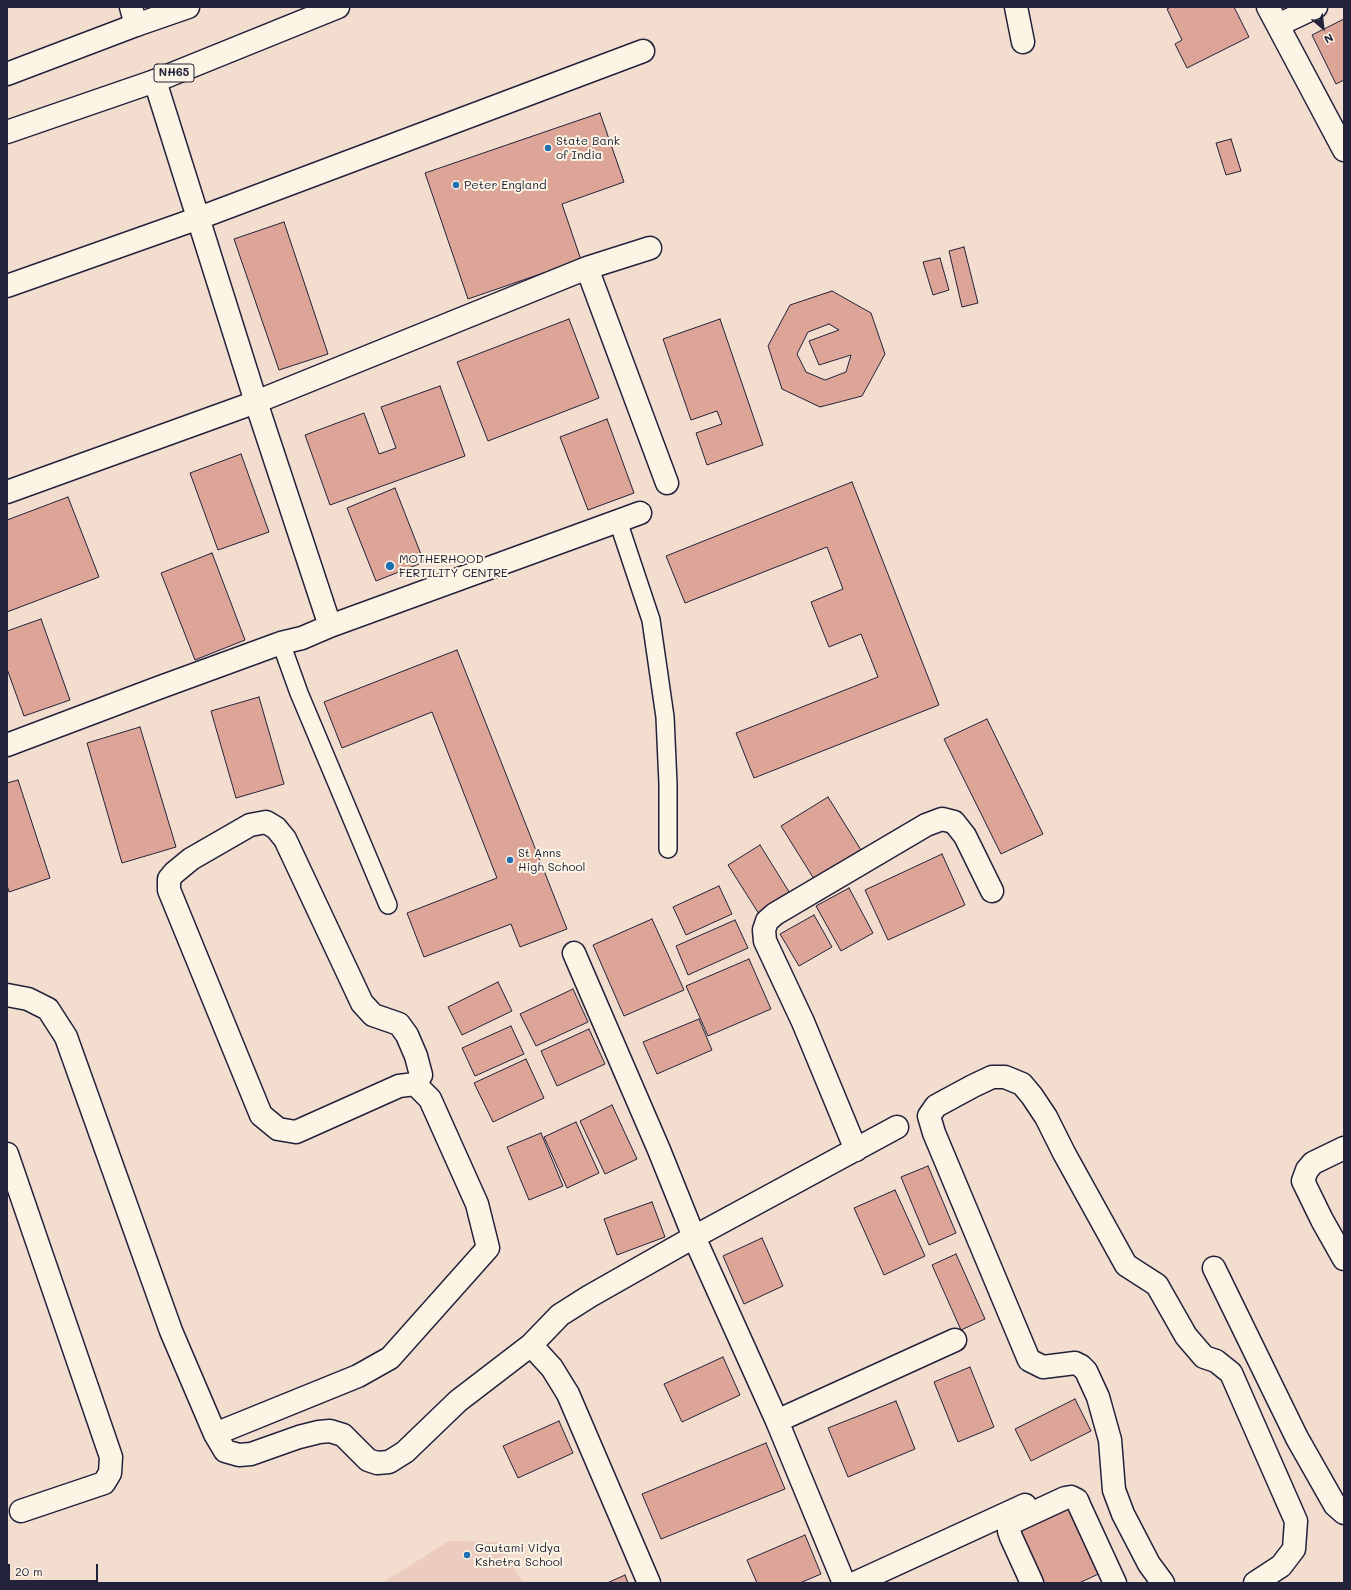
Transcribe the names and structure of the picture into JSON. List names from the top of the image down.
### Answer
{
  "streets": {
    "main road": ["NH65"]
  },
  "places": [
    "State Bank of India",
    "Peter England",
    "MOTHERHOOD FERTILITY CENTRE",
    "St Anns High School",
    "Gautami Vidya Kshetra School"
  ],
  "scale_bar": "20 m",
  "north": "bottom right"
}
